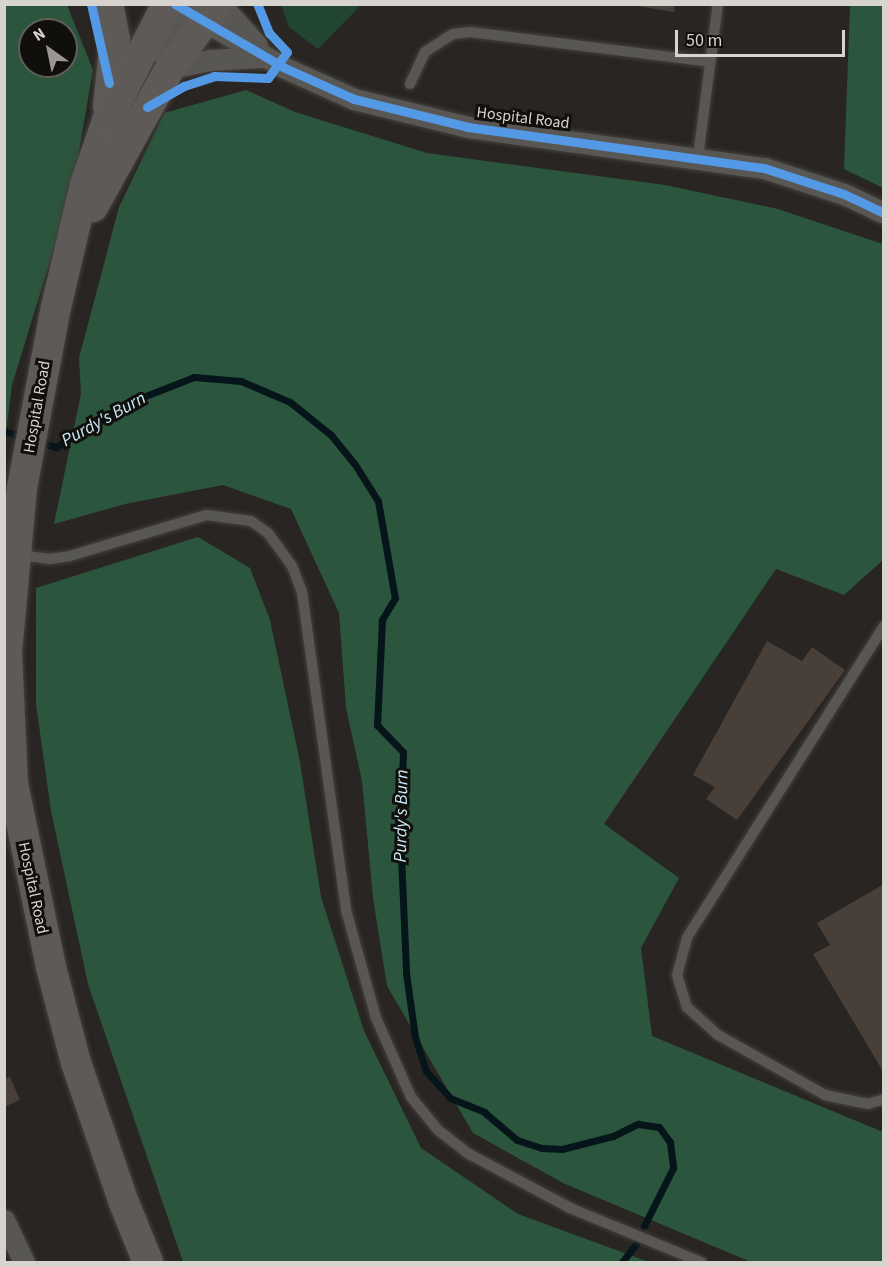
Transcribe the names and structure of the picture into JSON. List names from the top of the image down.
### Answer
{
  "streets": {
    "main road": ["Hospital Road"]
  },
  "water": ["Purdy's Burn"],
  "scale_bar": "50 m",
  "north": "top left"
}
